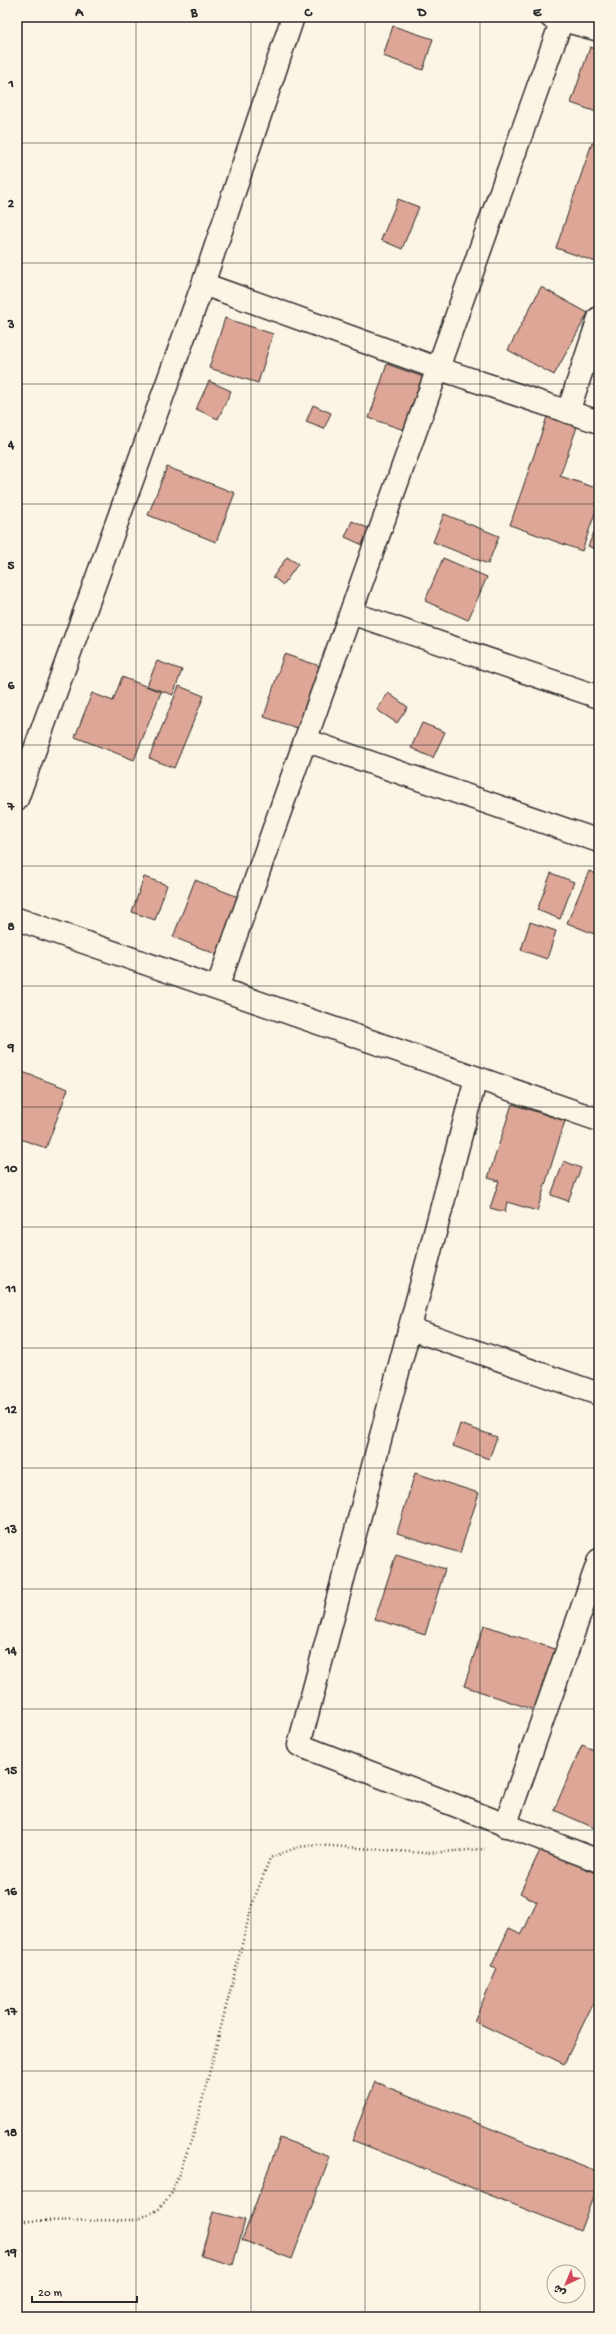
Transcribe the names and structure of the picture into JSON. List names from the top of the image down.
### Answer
{
  "scale_bar": "20 m",
  "north": "bottom left",
  "grid": {
    "columns": [
      "A",
      "B",
      "C",
      "D",
      "E"
    ],
    "rows": [
      "1",
      "2",
      "3",
      "4",
      "5",
      "6",
      "7",
      "8",
      "9",
      "10",
      "11",
      "12",
      "13",
      "14",
      "15",
      "16",
      "17",
      "18",
      "19"
    ]
  }
}
